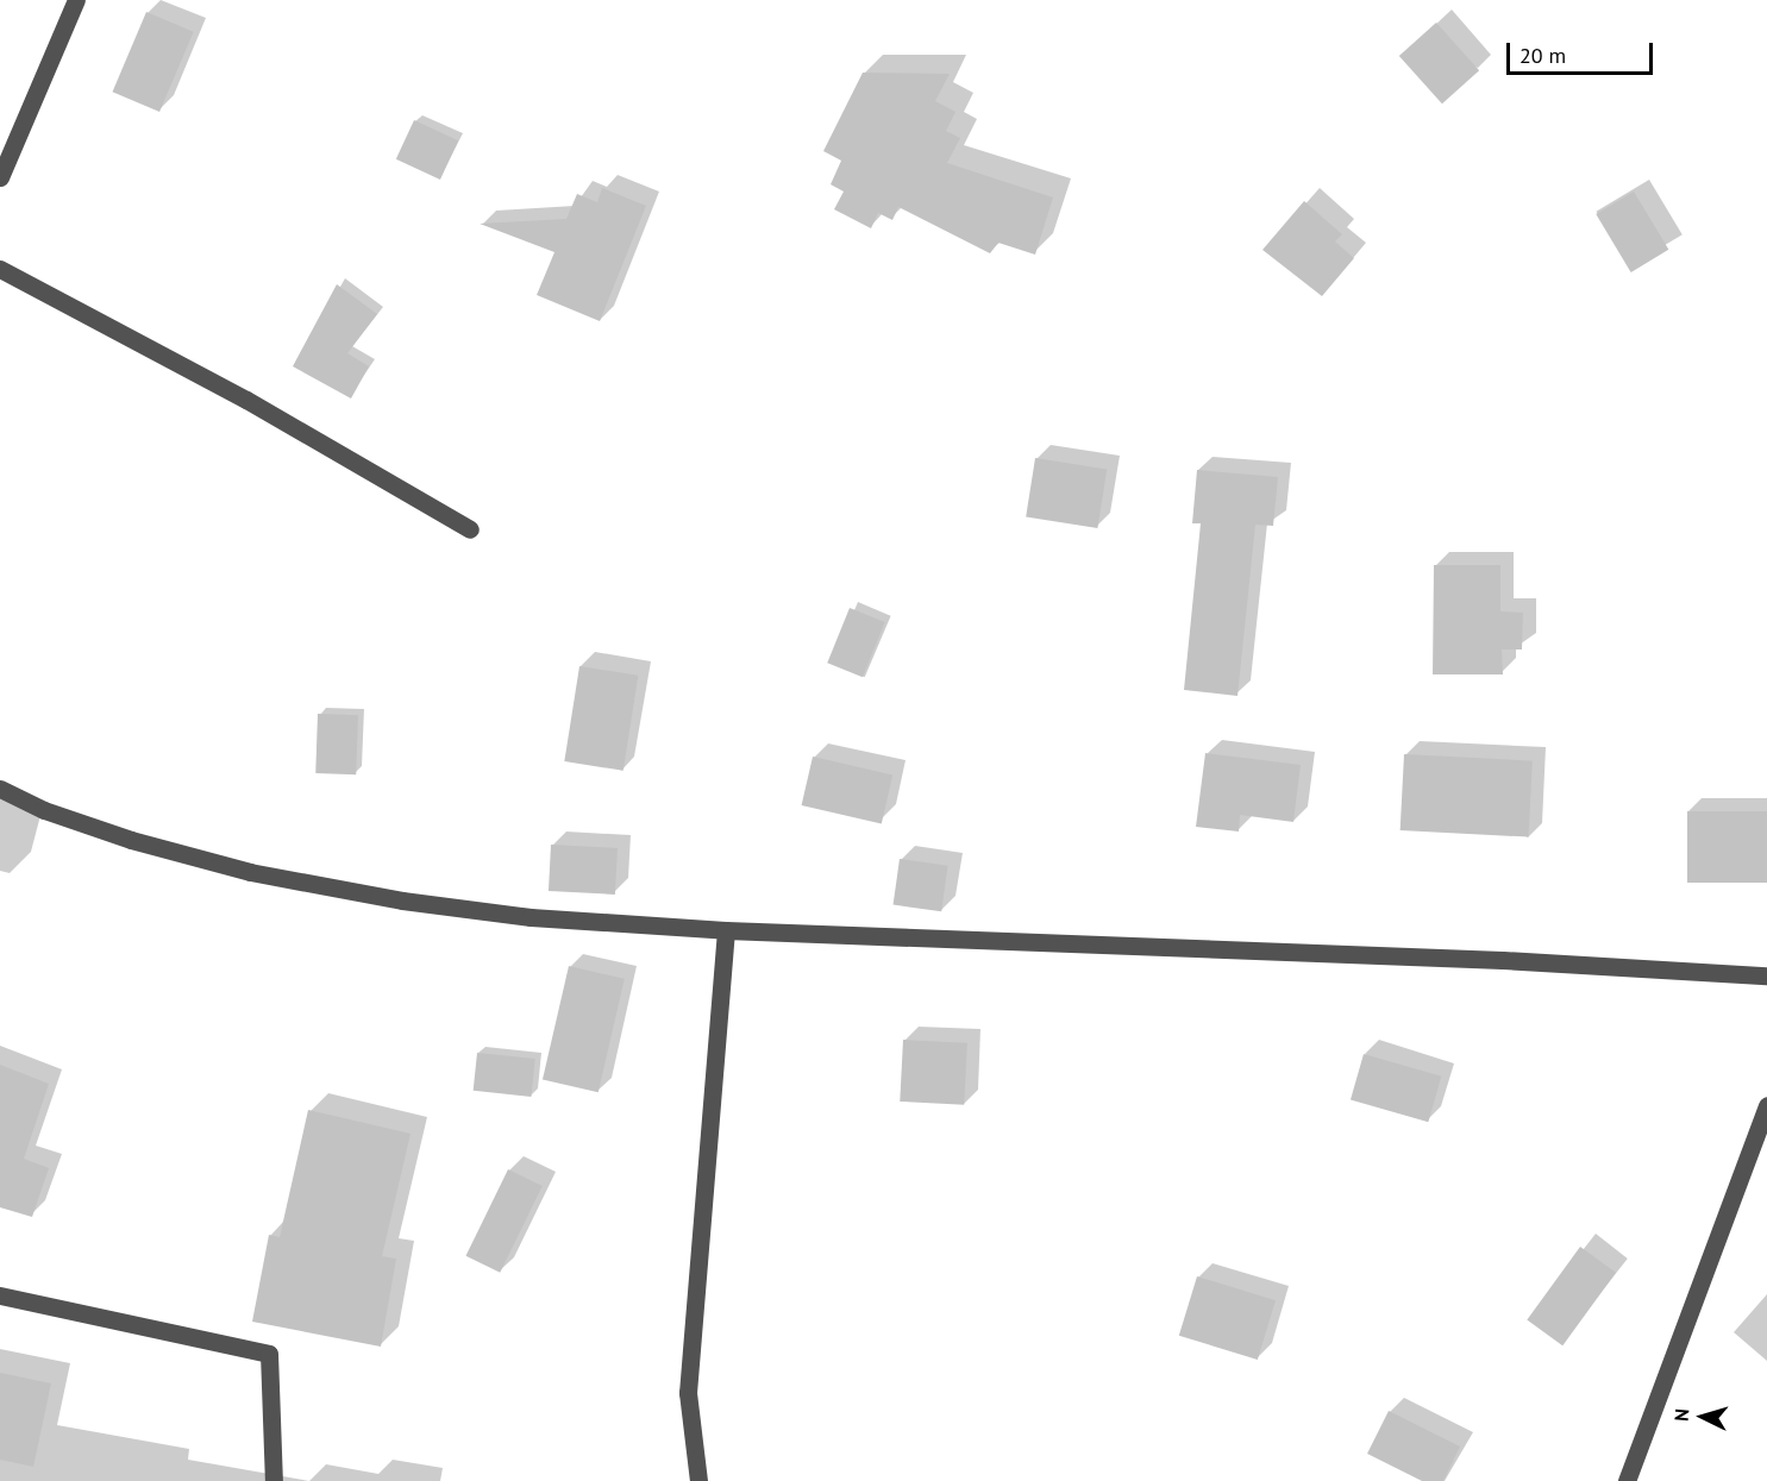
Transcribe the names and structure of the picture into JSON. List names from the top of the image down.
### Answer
{
  "scale_bar": "20 m",
  "north": "left"
}
